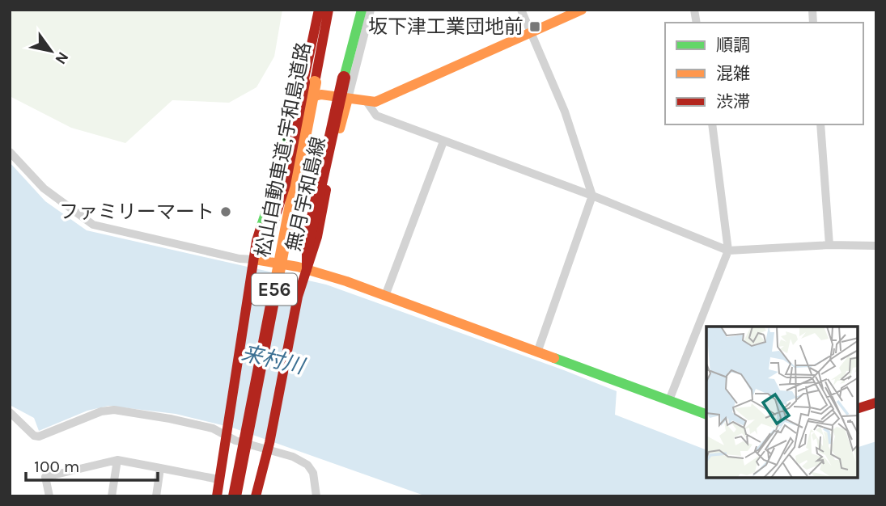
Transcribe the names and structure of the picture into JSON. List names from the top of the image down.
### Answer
{
  "streets": {
    "main road": ["松山自動車道;宇和島道路", "無月宇和島線", "E56"]
  },
  "water": ["来村川"],
  "places": {
    "transit": ["坂下津工業団地前"],
    "other": ["ファミリーマート"]
  },
  "legend": ["順調", "混雑", "渋滞"],
  "scale_bar": "100 m",
  "north": "bottom right"
}
